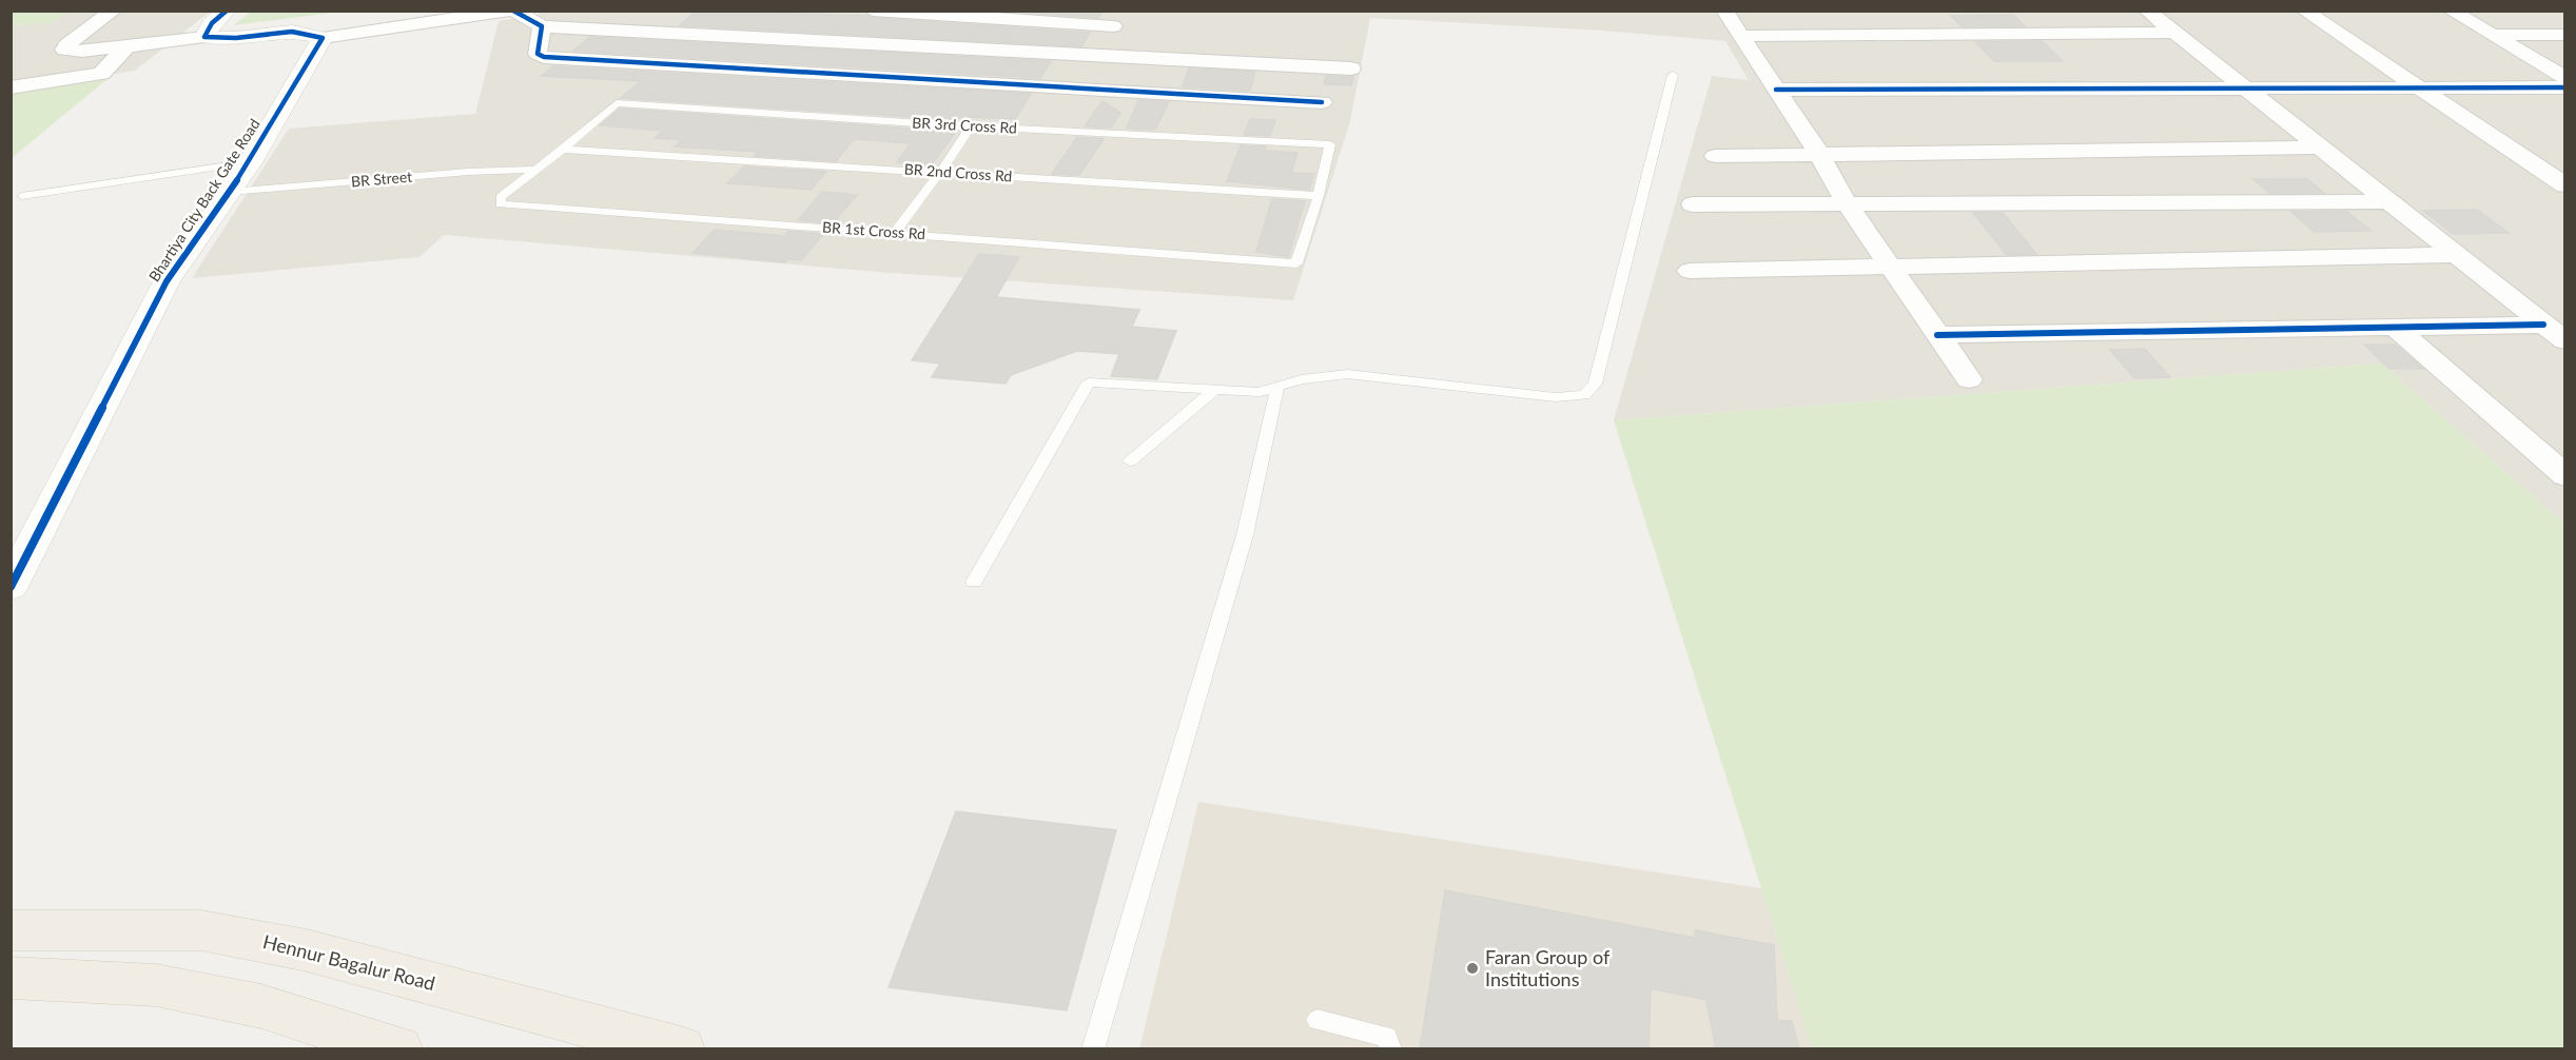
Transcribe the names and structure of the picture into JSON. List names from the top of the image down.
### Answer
{
  "streets": {
    "main road": ["Hennur Bagalur Road"],
    "street": ["Bhartiya City Back Gate Road"],
    "lane": [
      "BR 3rd Cross Rd",
      "BR 2nd Cross Rd",
      "BR Street",
      "BR 1st Cross Rd"
    ]
  },
  "crossings": [
    ["BR 3rd Cross Rd", "BR 2nd Cross Rd"],
    ["BR 3rd Cross Rd", "BR 1st Cross Rd"],
    ["BR 2nd Cross Rd", "BR 1st Cross Rd"],
    ["BR Street", "Bhartiya City Back Gate Road"],
    ["BR Street", "BR 1st Cross Rd"]
  ],
  "places": ["Faran Group of Institutions"]
}
